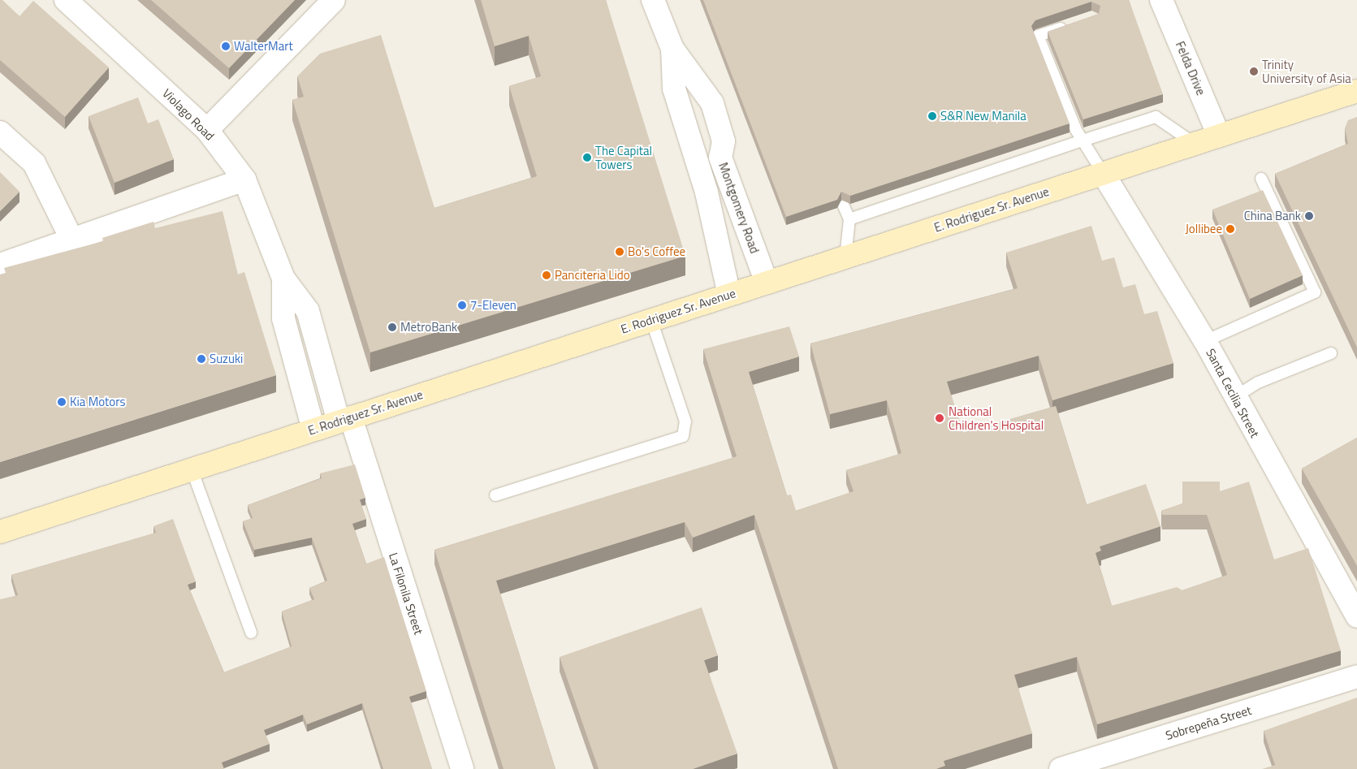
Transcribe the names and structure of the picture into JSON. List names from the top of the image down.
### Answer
{
  "streets": {
    "main road": ["E. Rodriguez Sr. Avenue"],
    "street": [
      "Felda Drive",
      "Violago Road",
      "Montgomery Road",
      "Santa Cecilia Street",
      "La Filonila Street",
      "Sobrepeña Street"
    ]
  },
  "crossings": [
    ["Felda Drive", "E. Rodriguez Sr. Avenue"],
    ["Violago Road", "E. Rodriguez Sr. Avenue"],
    ["Violago Road", "La Filonila Street"],
    ["Montgomery Road", "E. Rodriguez Sr. Avenue"],
    ["E. Rodriguez Sr. Avenue", "Santa Cecilia Street"],
    ["E. Rodriguez Sr. Avenue", "La Filonila Street"]
  ],
  "places": [
    "WalterMart",
    "Trinity University of Asia",
    "S&R New Manila",
    "The Capital Towers",
    "China Bank",
    "Jollibee",
    "Bo's Coffee",
    "Panciteria Lido",
    "7-Eleven",
    "MetroBank",
    "Suzuki",
    "Kia Motors",
    "National Children's Hospital"
  ]
}
